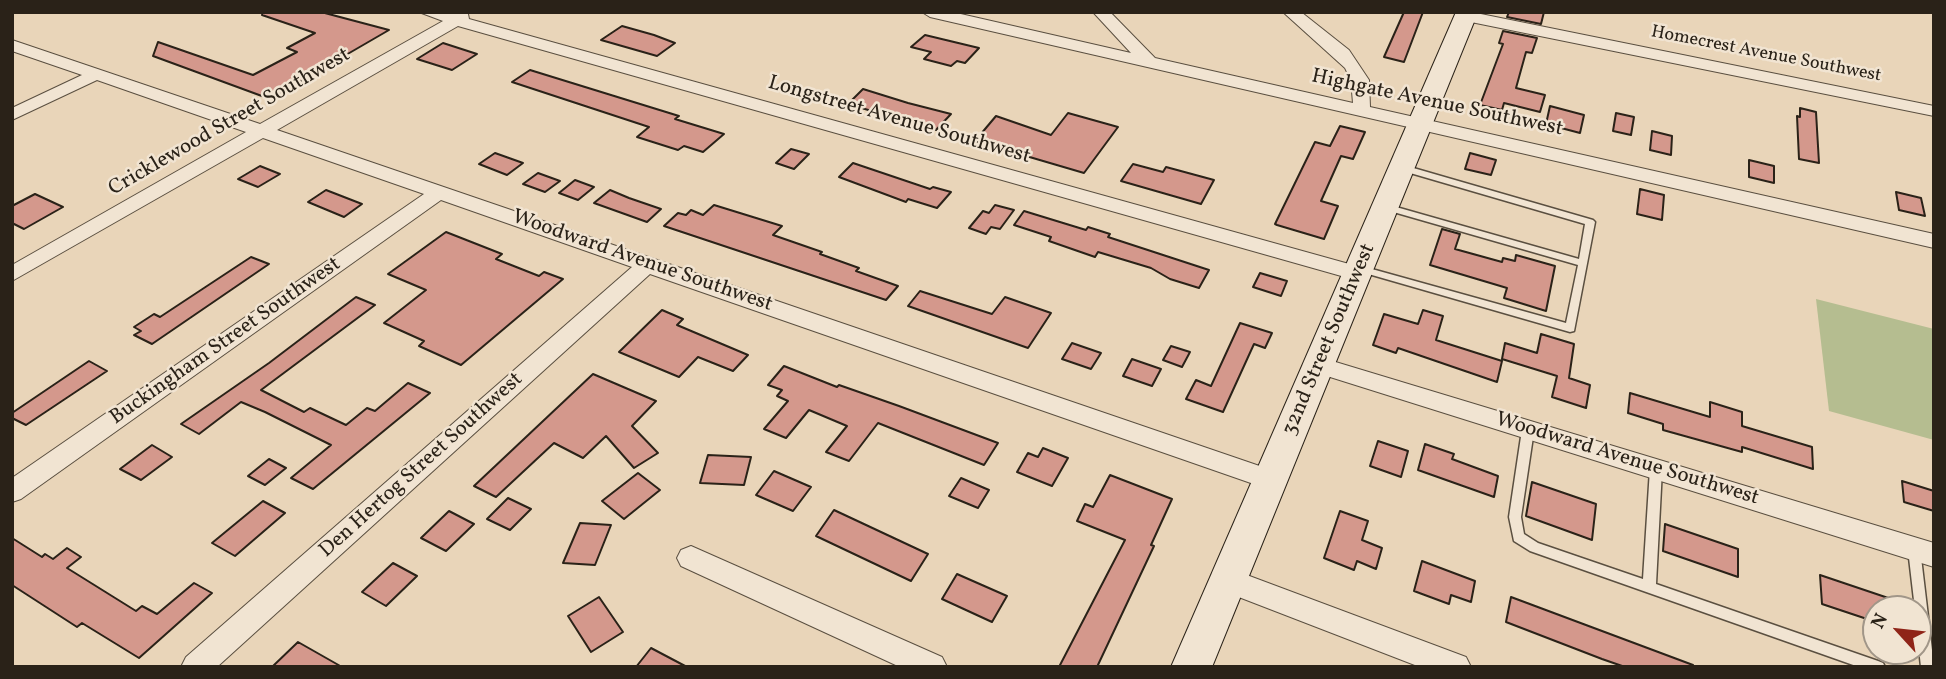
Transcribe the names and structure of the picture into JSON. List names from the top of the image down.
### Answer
{
  "streets": {
    "street": [
      "Homecrest Avenue Southwest",
      "Highgate Avenue Southwest",
      "Longstreet Avenue Southwest",
      "Cricklewood Street Southwest",
      "Woodward Avenue Southwest",
      "32nd Street Southwest",
      "Buckingham Street Southwest",
      "Den Hertog Street Southwest"
    ]
  },
  "crossings": [
    ["Homecrest Avenue Southwest", "32nd Street Southwest"],
    ["Highgate Avenue Southwest", "32nd Street Southwest"],
    ["Longstreet Avenue Southwest", "Cricklewood Street Southwest"],
    ["Longstreet Avenue Southwest", "32nd Street Southwest"],
    ["Cricklewood Street Southwest", "Woodward Avenue Southwest"],
    ["Woodward Avenue Southwest", "32nd Street Southwest"],
    ["Woodward Avenue Southwest", "Buckingham Street Southwest"],
    ["Woodward Avenue Southwest", "Den Hertog Street Southwest"]
  ],
  "north": "top left"
}
